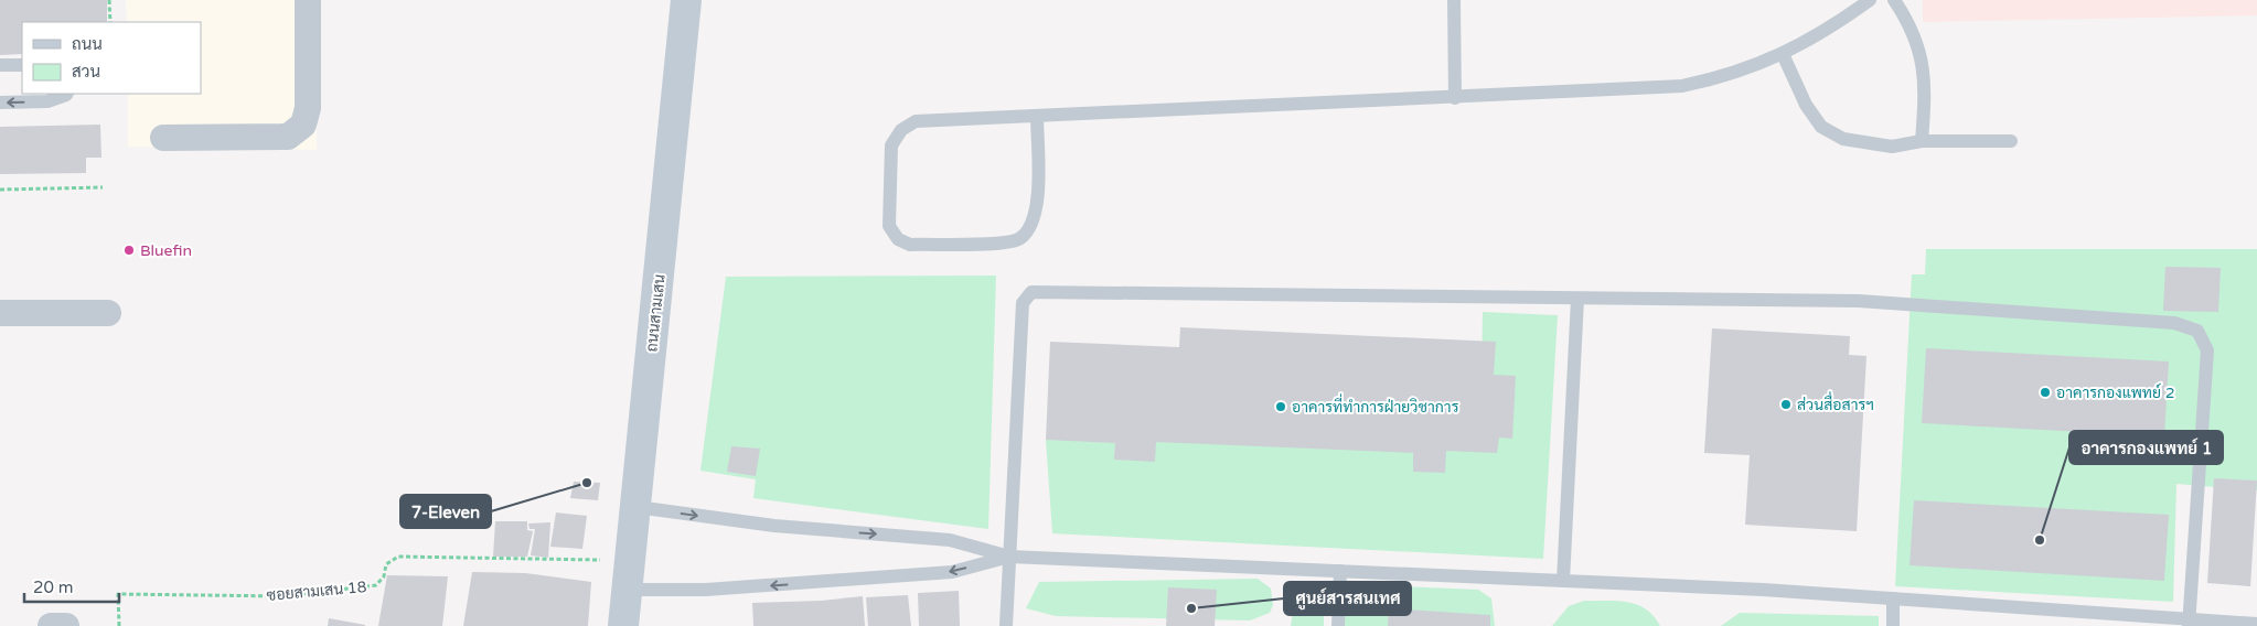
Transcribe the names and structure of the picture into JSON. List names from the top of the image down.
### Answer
{
  "streets": {
    "main road": ["ถนนสามเสน"],
    "path": ["ซอยสามเสน 18"]
  },
  "crossings": [
    ["ถนนสามเสน", "ซอยสามเสน 18"]
  ],
  "places": [
    "Bluefin",
    "อาคารกองแพทย์ 2",
    "ส่วนสื่อสารฯ",
    "อาคารที่ทำการฝ่ายวิชาการ",
    "7-Eleven",
    "อาคารกองแพทย์ 1",
    "ศูนย์สารสนเทศ"
  ],
  "legend": ["ถนน", "สวน"],
  "scale_bar": "20 m"
}
